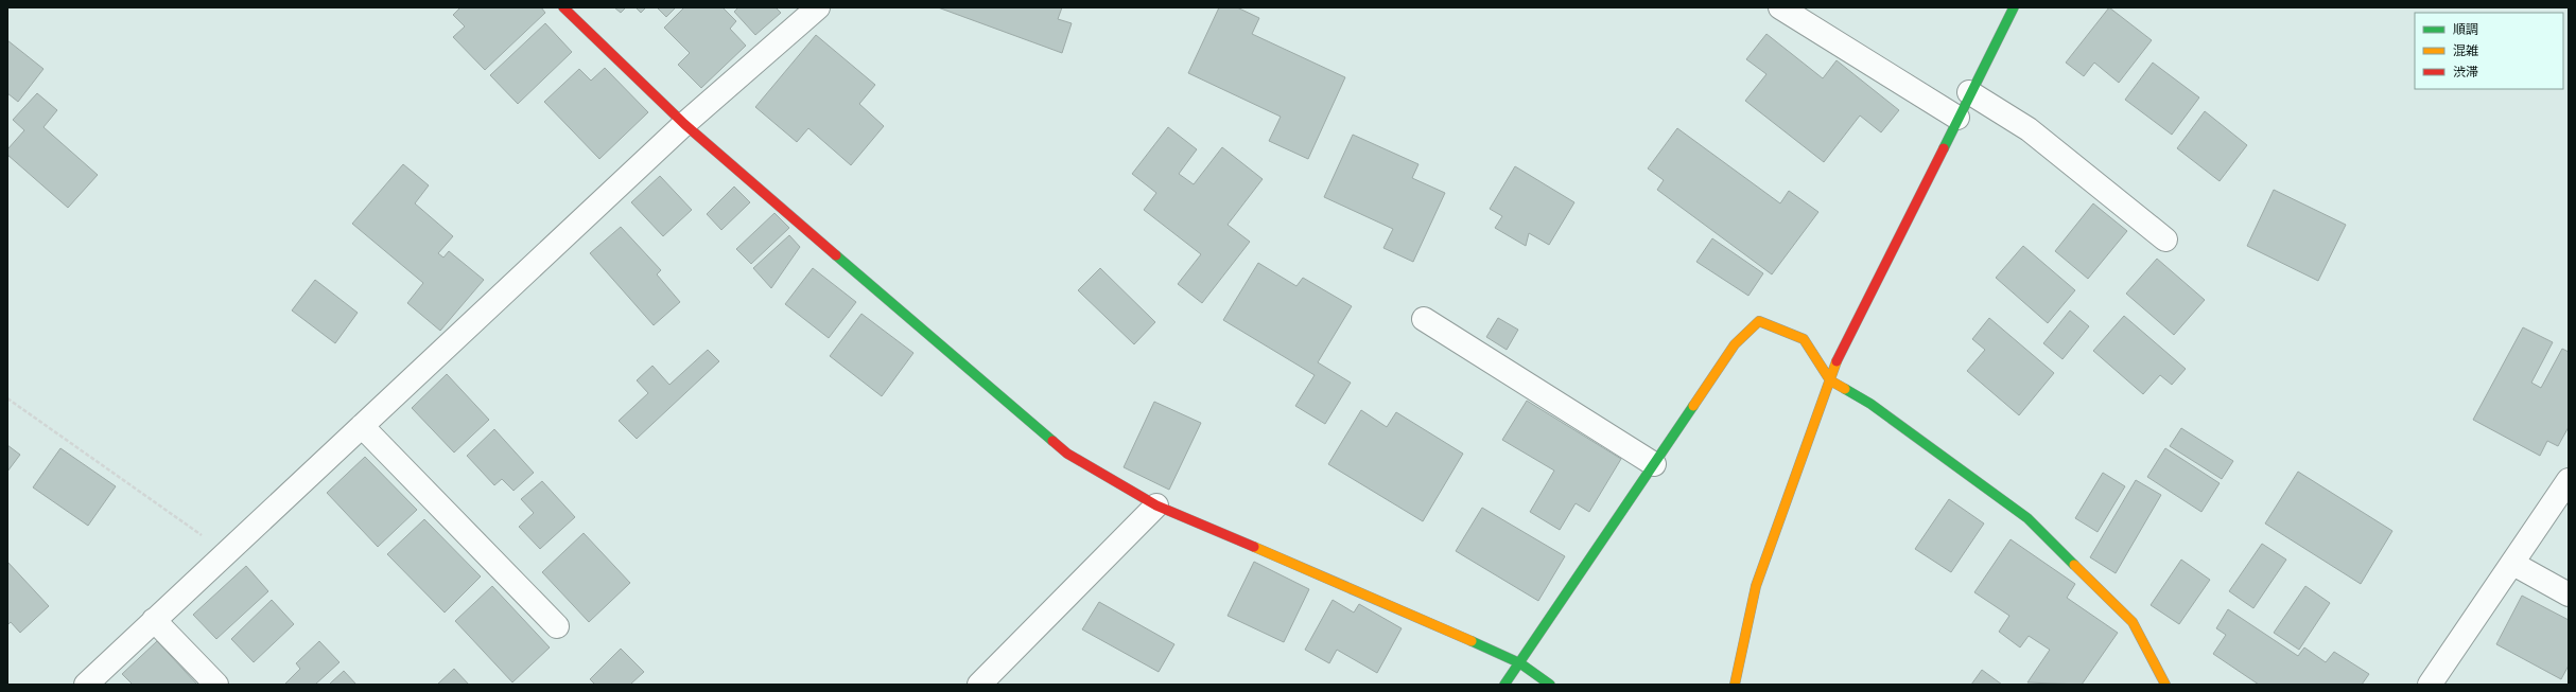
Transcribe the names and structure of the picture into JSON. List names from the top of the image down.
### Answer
{
  "legend": ["順調", "混雑", "渋滞"]
}
